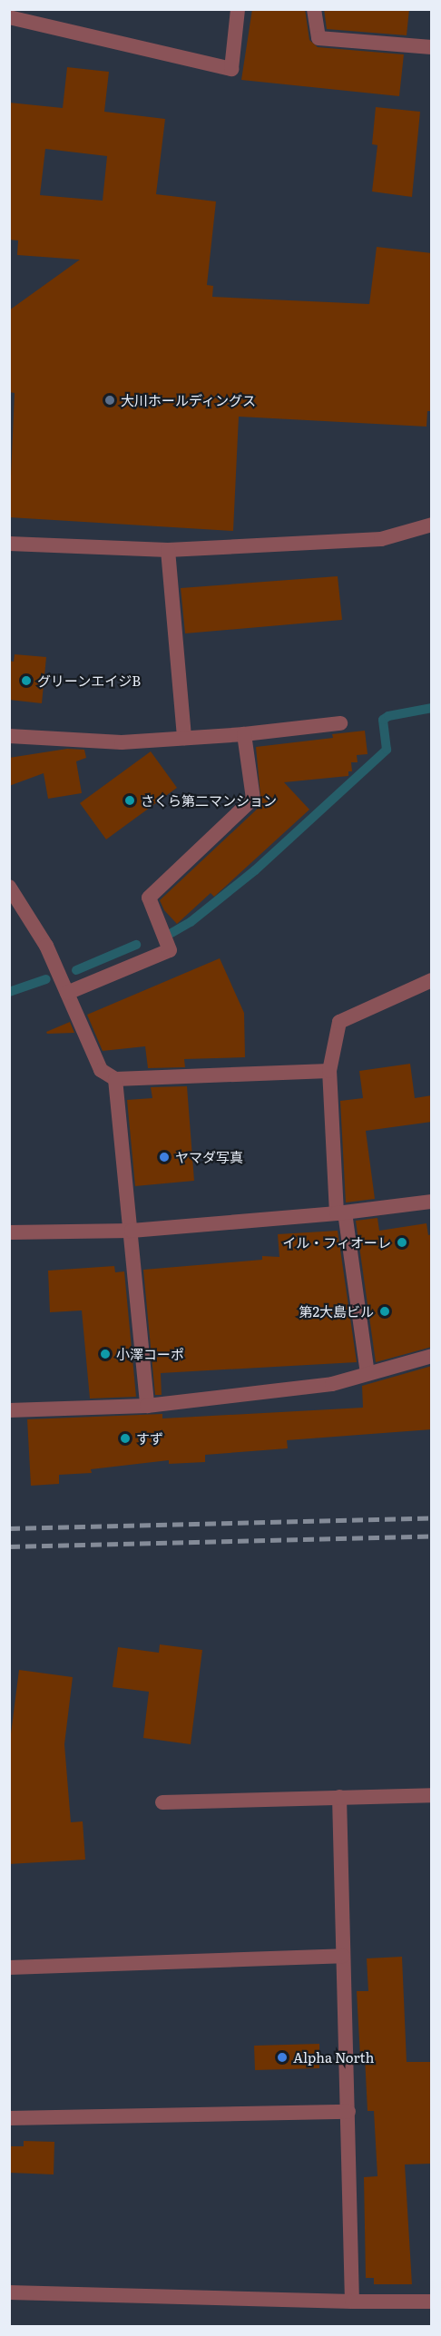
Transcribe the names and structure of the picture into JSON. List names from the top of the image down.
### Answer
{
  "places": [
    "大川ホールディングス",
    "グリーンエイジB",
    "さくら第二マンション",
    "ヤマダ写真",
    "イル・フィオーレ",
    "第2大島ビル",
    "小澤コーポ",
    "すず",
    "Alpha North"
  ]
}
